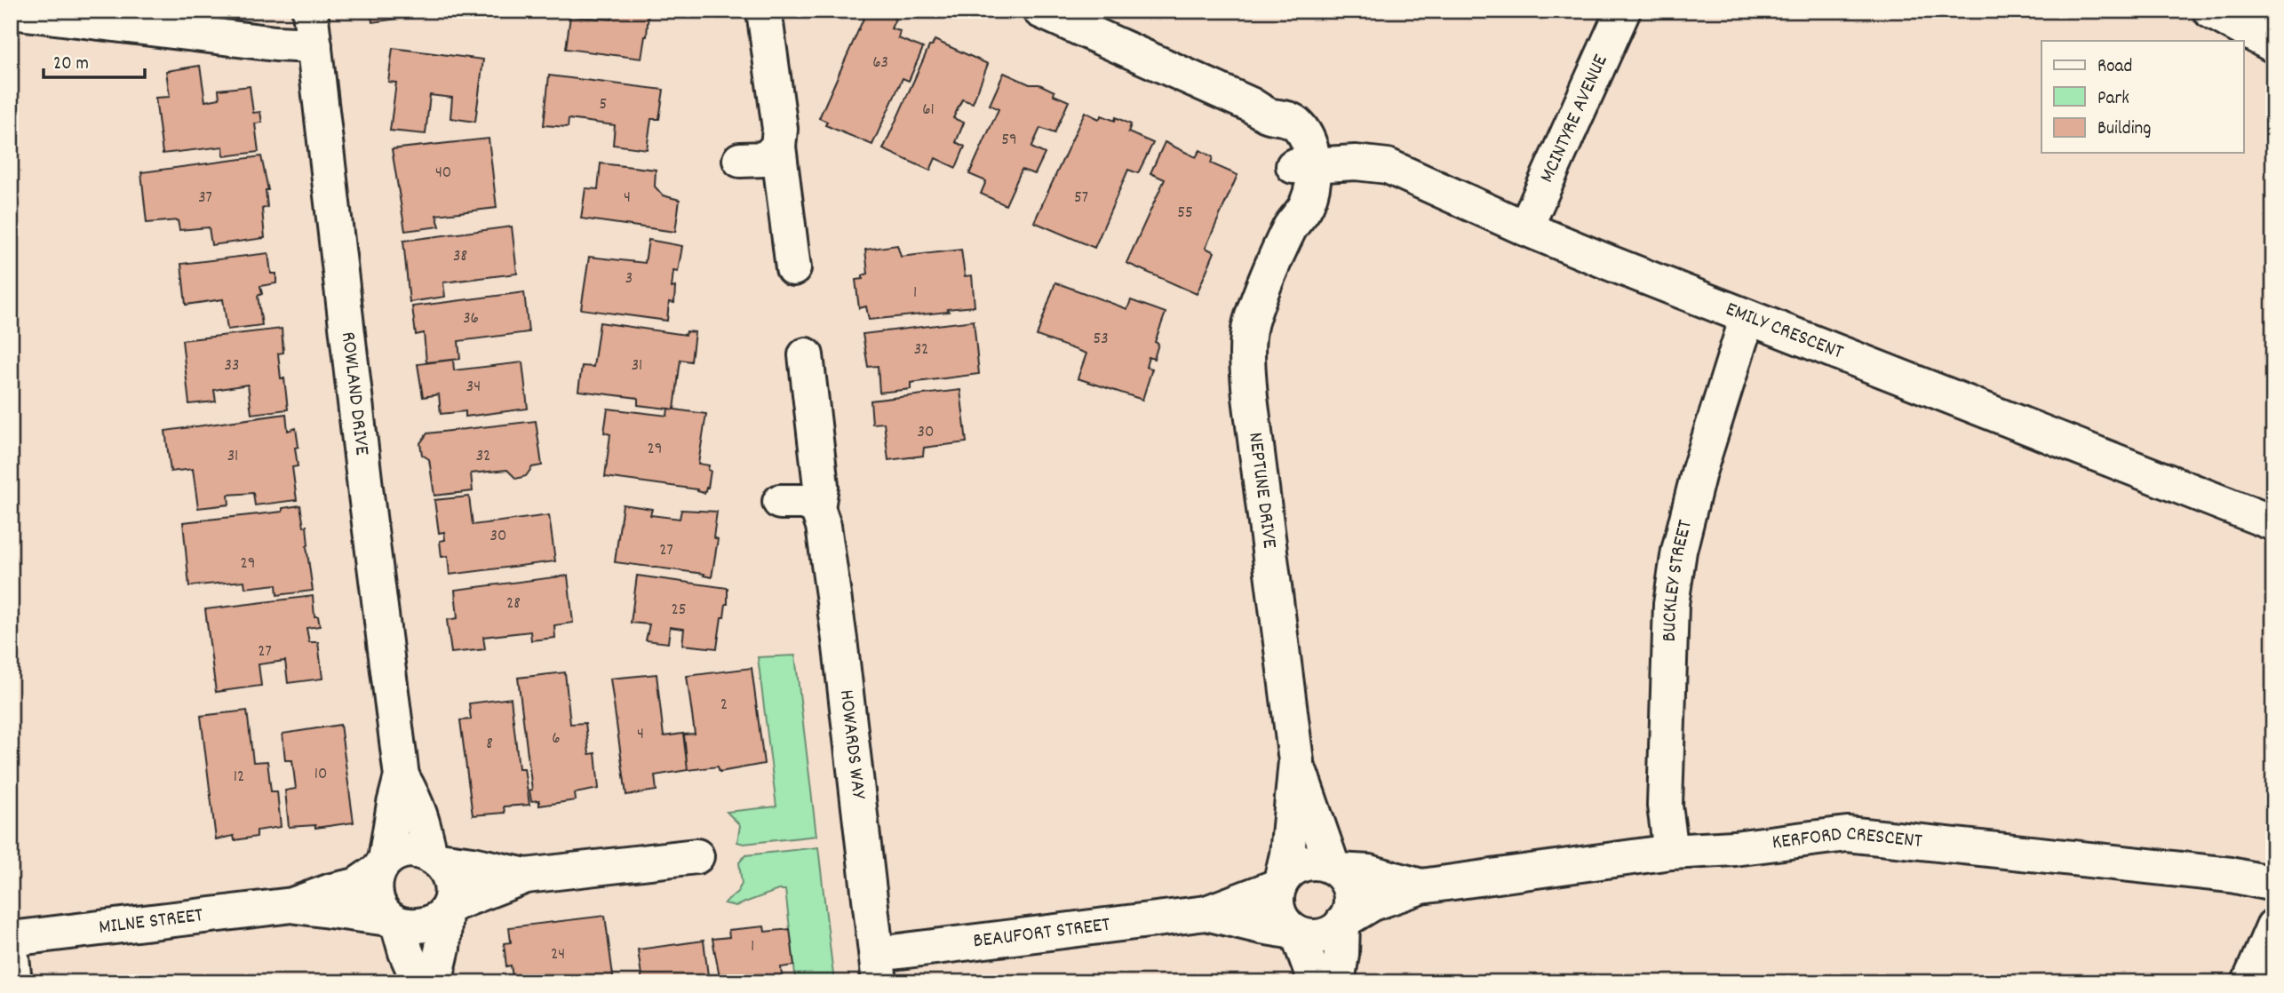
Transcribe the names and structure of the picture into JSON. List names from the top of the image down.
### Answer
{
  "streets": {
    "street": [
      "MCINTYRE AVENUE",
      "EMILY CRESCENT",
      "ROWLAND DRIVE",
      "NEPTUNE DRIVE",
      "BUCKLEY STREET",
      "HOWARDS WAY",
      "KERFORD CRESCENT",
      "MILNE STREET",
      "BEAUFORT STREET"
    ]
  },
  "crossings": [
    ["MCINTYRE AVENUE", "EMILY CRESCENT"],
    ["EMILY CRESCENT", "NEPTUNE DRIVE"],
    ["EMILY CRESCENT", "BUCKLEY STREET"],
    ["ROWLAND DRIVE", "MILNE STREET"],
    ["NEPTUNE DRIVE", "KERFORD CRESCENT"],
    ["NEPTUNE DRIVE", "BEAUFORT STREET"],
    ["BUCKLEY STREET", "KERFORD CRESCENT"],
    ["HOWARDS WAY", "BEAUFORT STREET"],
    ["KERFORD CRESCENT", "BEAUFORT STREET"]
  ],
  "house_numbers": [
    "63",
    "5",
    "61",
    "59",
    "40",
    "37",
    "4",
    "57",
    "55",
    "38",
    "3",
    "1",
    "36",
    "53",
    "32",
    "33",
    "31",
    "34",
    "30",
    "29",
    "31",
    "32",
    "30",
    "27",
    "29",
    "28",
    "25",
    "27",
    "2",
    "4",
    "6",
    "8",
    "10",
    "12",
    "1",
    "24"
  ],
  "legend": ["Road", "Park", "Building"],
  "scale_bar": "20 m"
}
